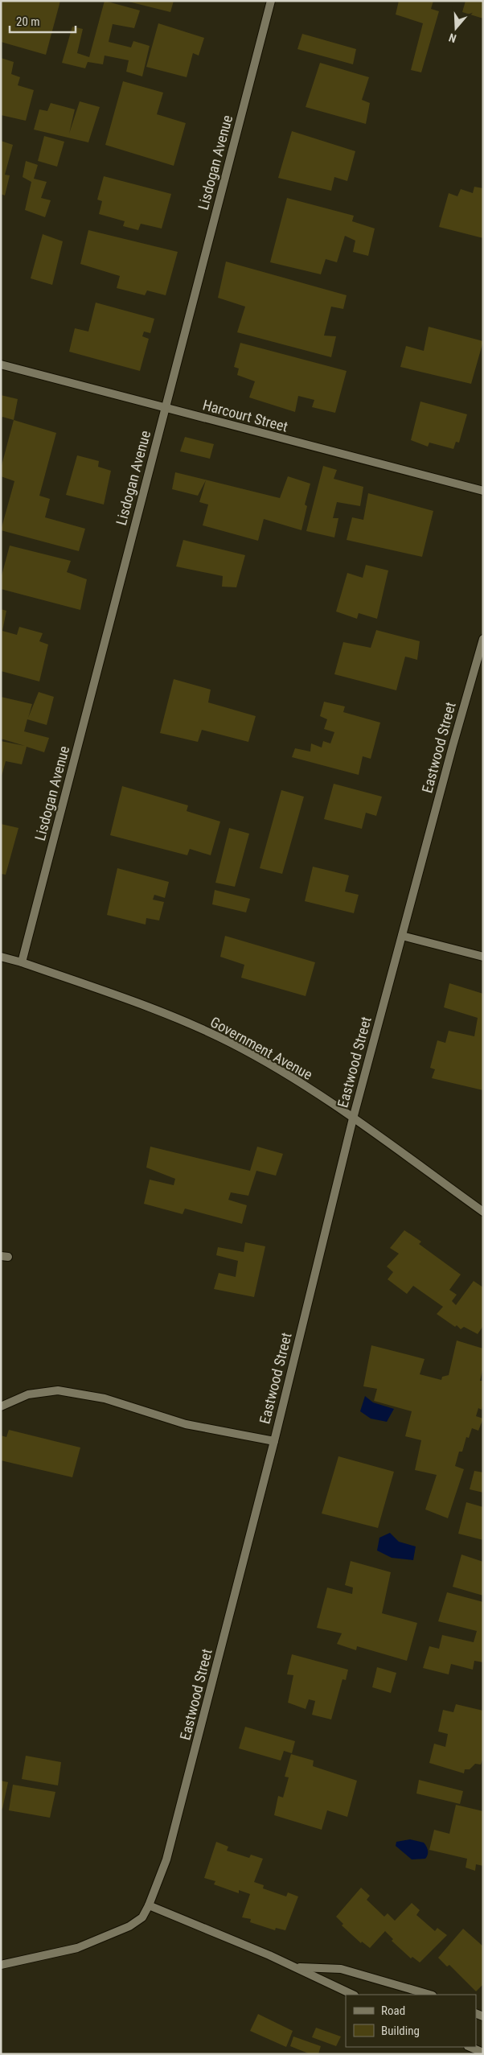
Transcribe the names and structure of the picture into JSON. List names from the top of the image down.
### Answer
{
  "streets": {
    "street": [
      "Lisdogan Avenue",
      "Harcourt Street",
      "Eastwood Street",
      "Government Avenue"
    ]
  },
  "crossings": [
    ["Lisdogan Avenue", "Harcourt Street"],
    ["Lisdogan Avenue", "Government Avenue"],
    ["Eastwood Street", "Government Avenue"]
  ],
  "legend": ["Road", "Building"],
  "scale_bar": "20 m",
  "north": "bottom"
}
